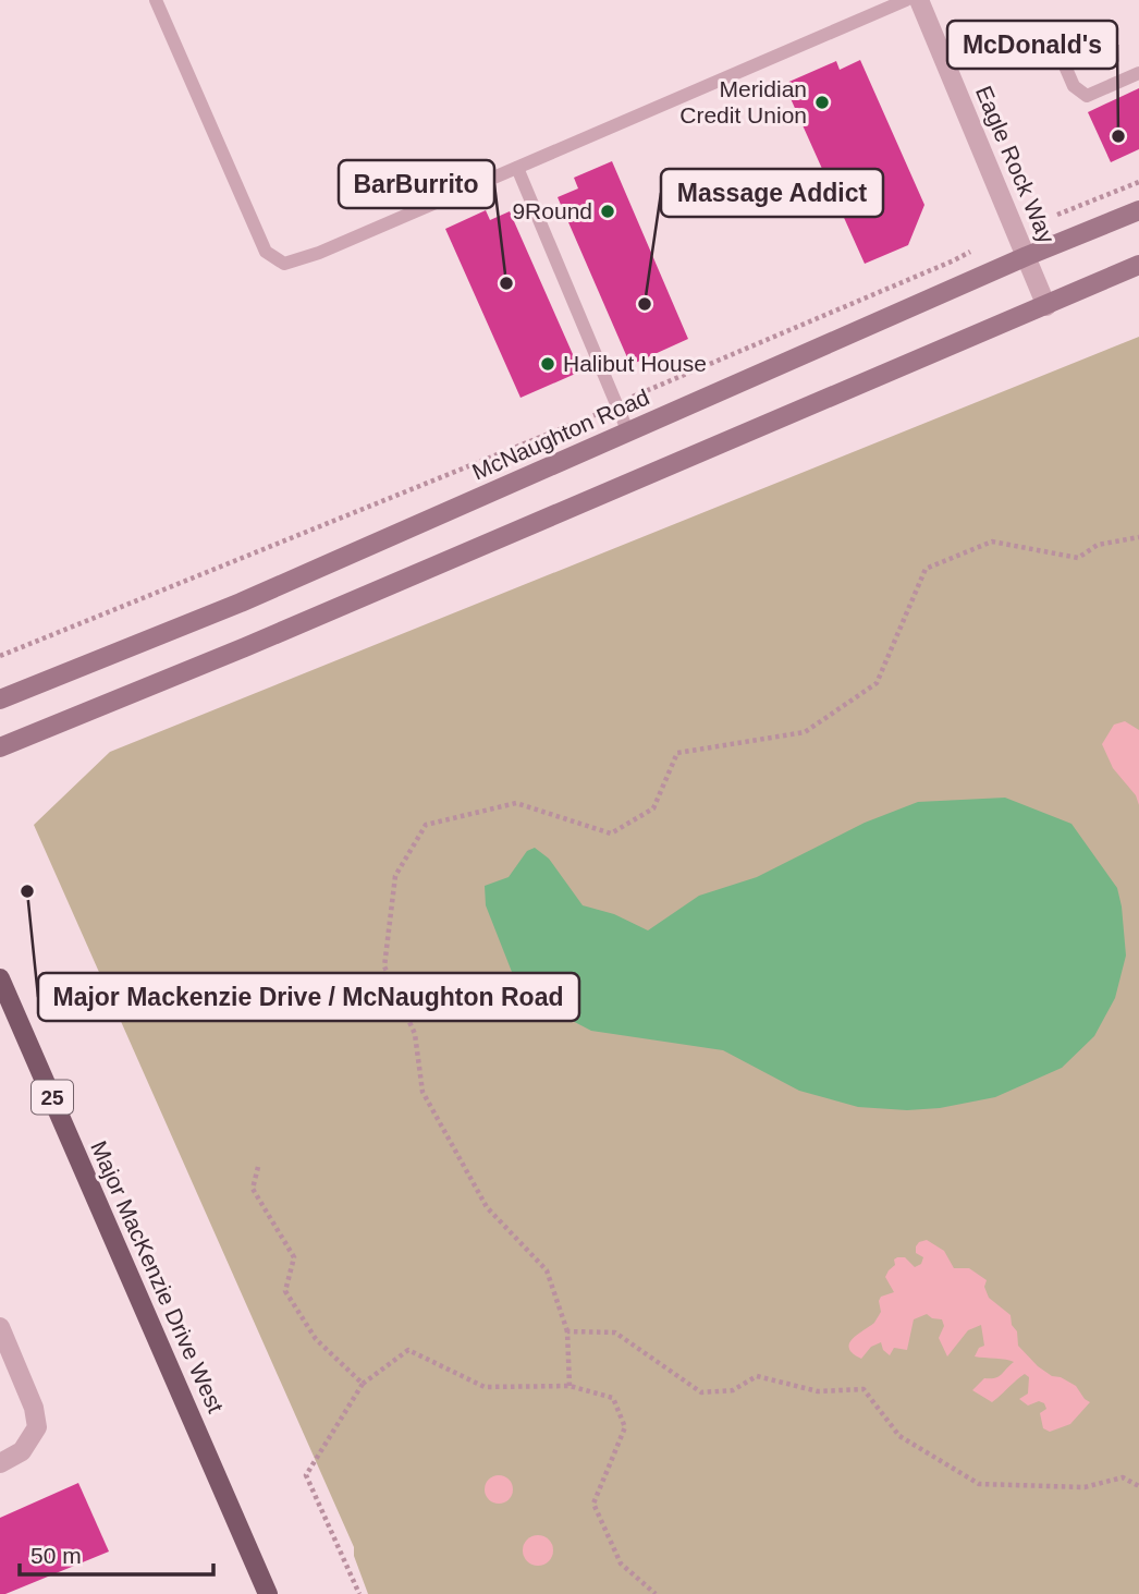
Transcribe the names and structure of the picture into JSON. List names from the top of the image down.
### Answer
{
  "streets": {
    "main road": ["25", "Major MacKenzie Drive West"],
    "street": ["Eagle Rock Way", "McNaughton Road"]
  },
  "crossings": [
    ["Eagle Rock Way", "McNaughton Road"]
  ],
  "places": [
    "Meridian Credit Union",
    "McDonald's",
    "9Round",
    "BarBurrito",
    "Massage Addict",
    "Halibut House",
    "Major Mackenzie Drive / McNaughton Road"
  ],
  "scale_bar": "50 m"
}
